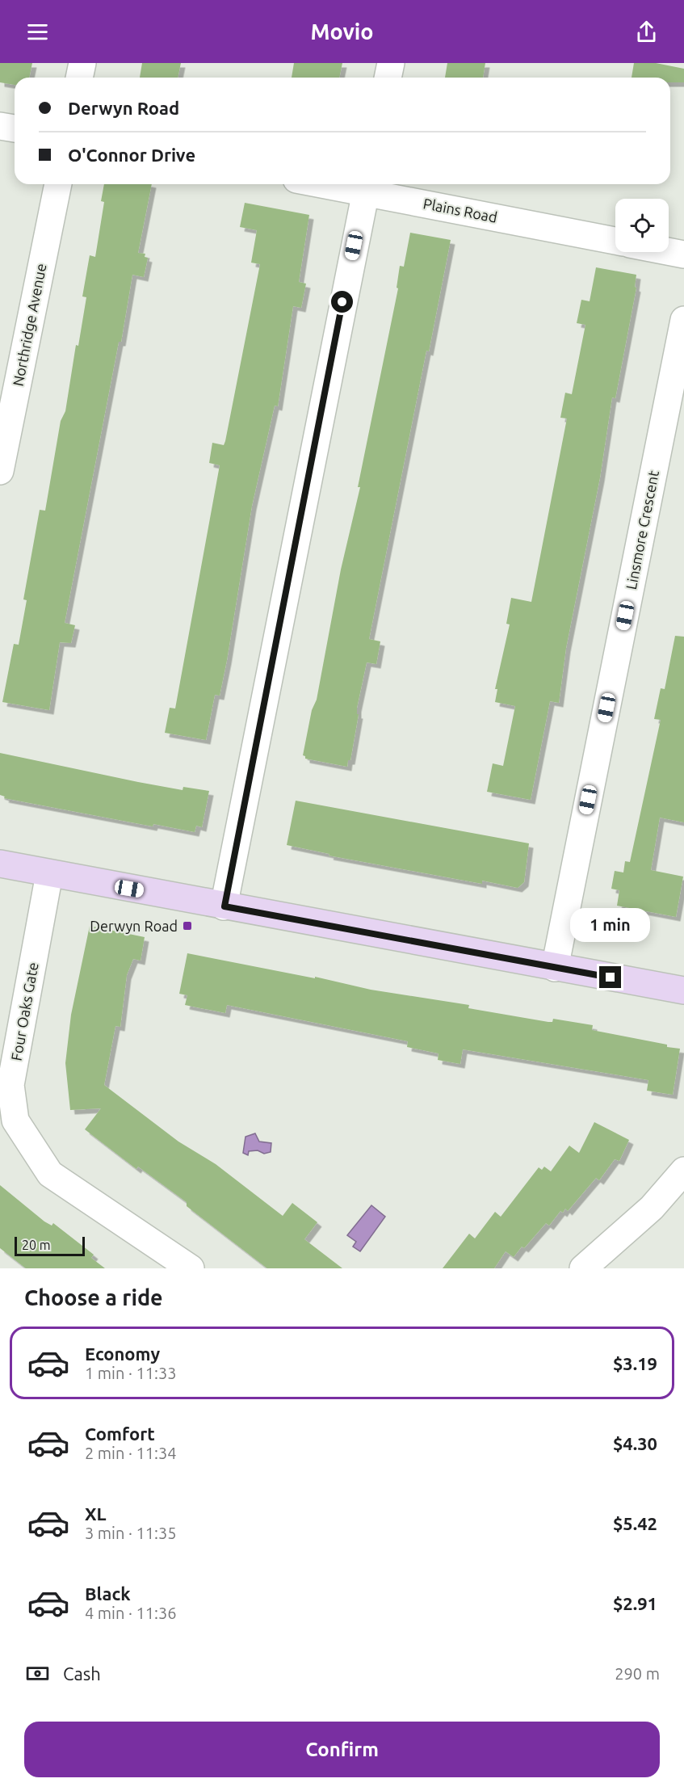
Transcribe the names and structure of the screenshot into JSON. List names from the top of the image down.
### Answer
{
  "streets": {
    "street": [
      "Plains Road",
      "Northridge Avenue",
      "Linsmore Crescent",
      "Four Oaks Gate"
    ]
  },
  "places": {
    "transit": ["Derwyn Road"]
  },
  "scale_bar": "20 m",
  "page": {
    "header": "Movio",
    "banner": ["Derwyn Road", "O'Connor Drive"],
    "bubble": "1 min",
    "scale": "20 m",
    "heading": "Choose a ride",
    "list": [
      {
        "name": "Economy",
        "note": "1 min · 11:33",
        "value": "$3.19"
      },
      {
        "name": "Comfort",
        "note": "2 min · 11:34",
        "value": "$4.30"
      },
      {
        "name": "XL",
        "note": "3 min · 11:35",
        "value": "$5.42"
      },
      {
        "name": "Black",
        "note": "4 min · 11:36",
        "value": "$2.91"
      }
    ],
    "pay": ["Cash", "290 m"],
    "buttons": "Confirm"
  }
}
